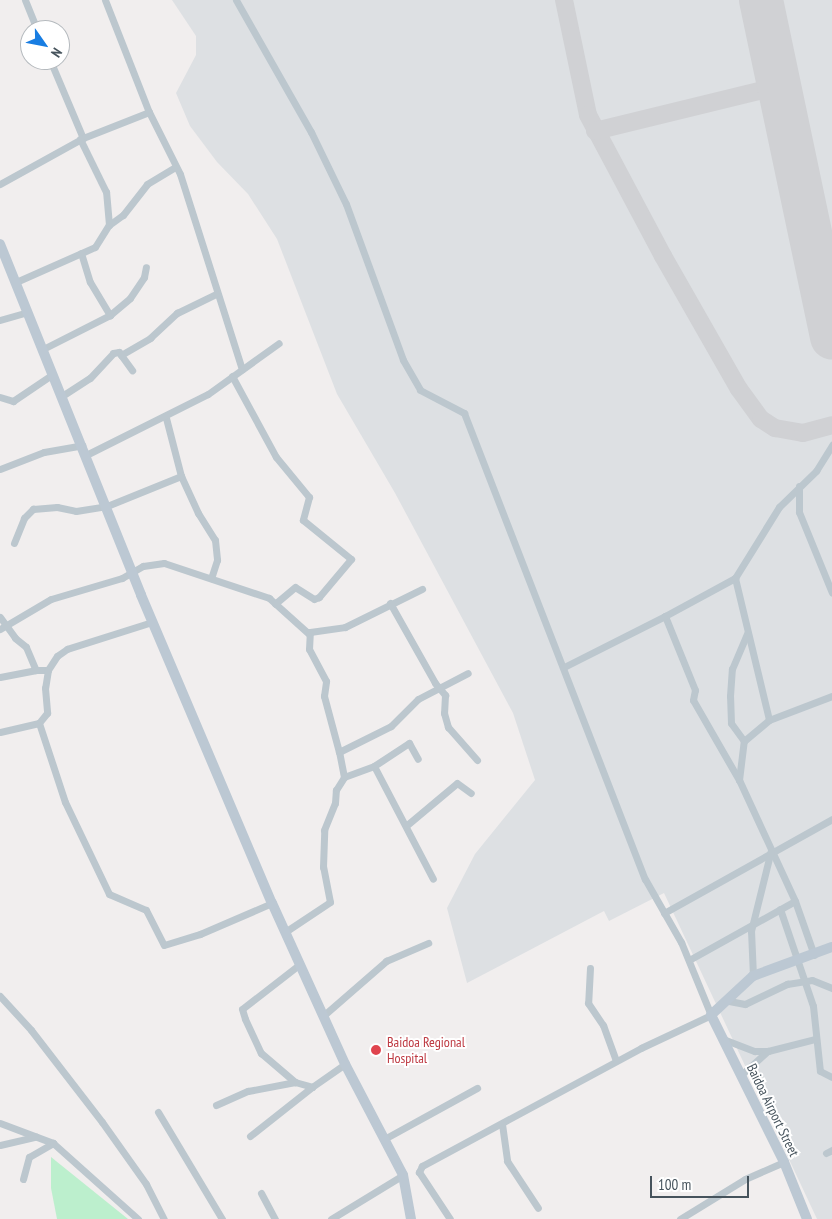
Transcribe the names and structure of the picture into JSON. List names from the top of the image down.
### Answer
{
  "streets": {
    "main road": ["Baidoa Airport Street"]
  },
  "places": ["Baidoa Regional Hospital"],
  "scale_bar": "100 m",
  "north": "bottom right"
}
